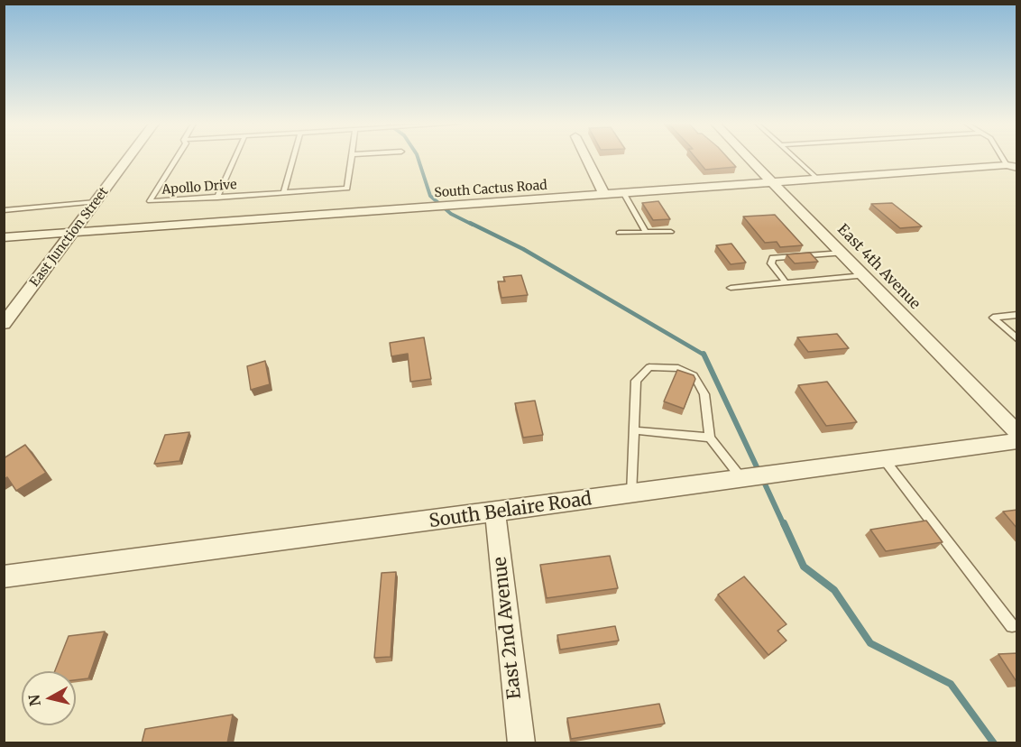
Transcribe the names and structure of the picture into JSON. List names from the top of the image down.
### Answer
{
  "streets": {
    "street": [
      "South Cactus Road",
      "East Junction Street",
      "East 4th Avenue",
      "South Belaire Road",
      "East 2nd Avenue"
    ],
    "lane": ["Apollo Drive"]
  },
  "crossings": [
    ["South Cactus Road", "East Junction Street"],
    ["South Cactus Road", "East 4th Avenue"],
    ["South Belaire Road", "East 2nd Avenue"]
  ],
  "north": "left"
}
